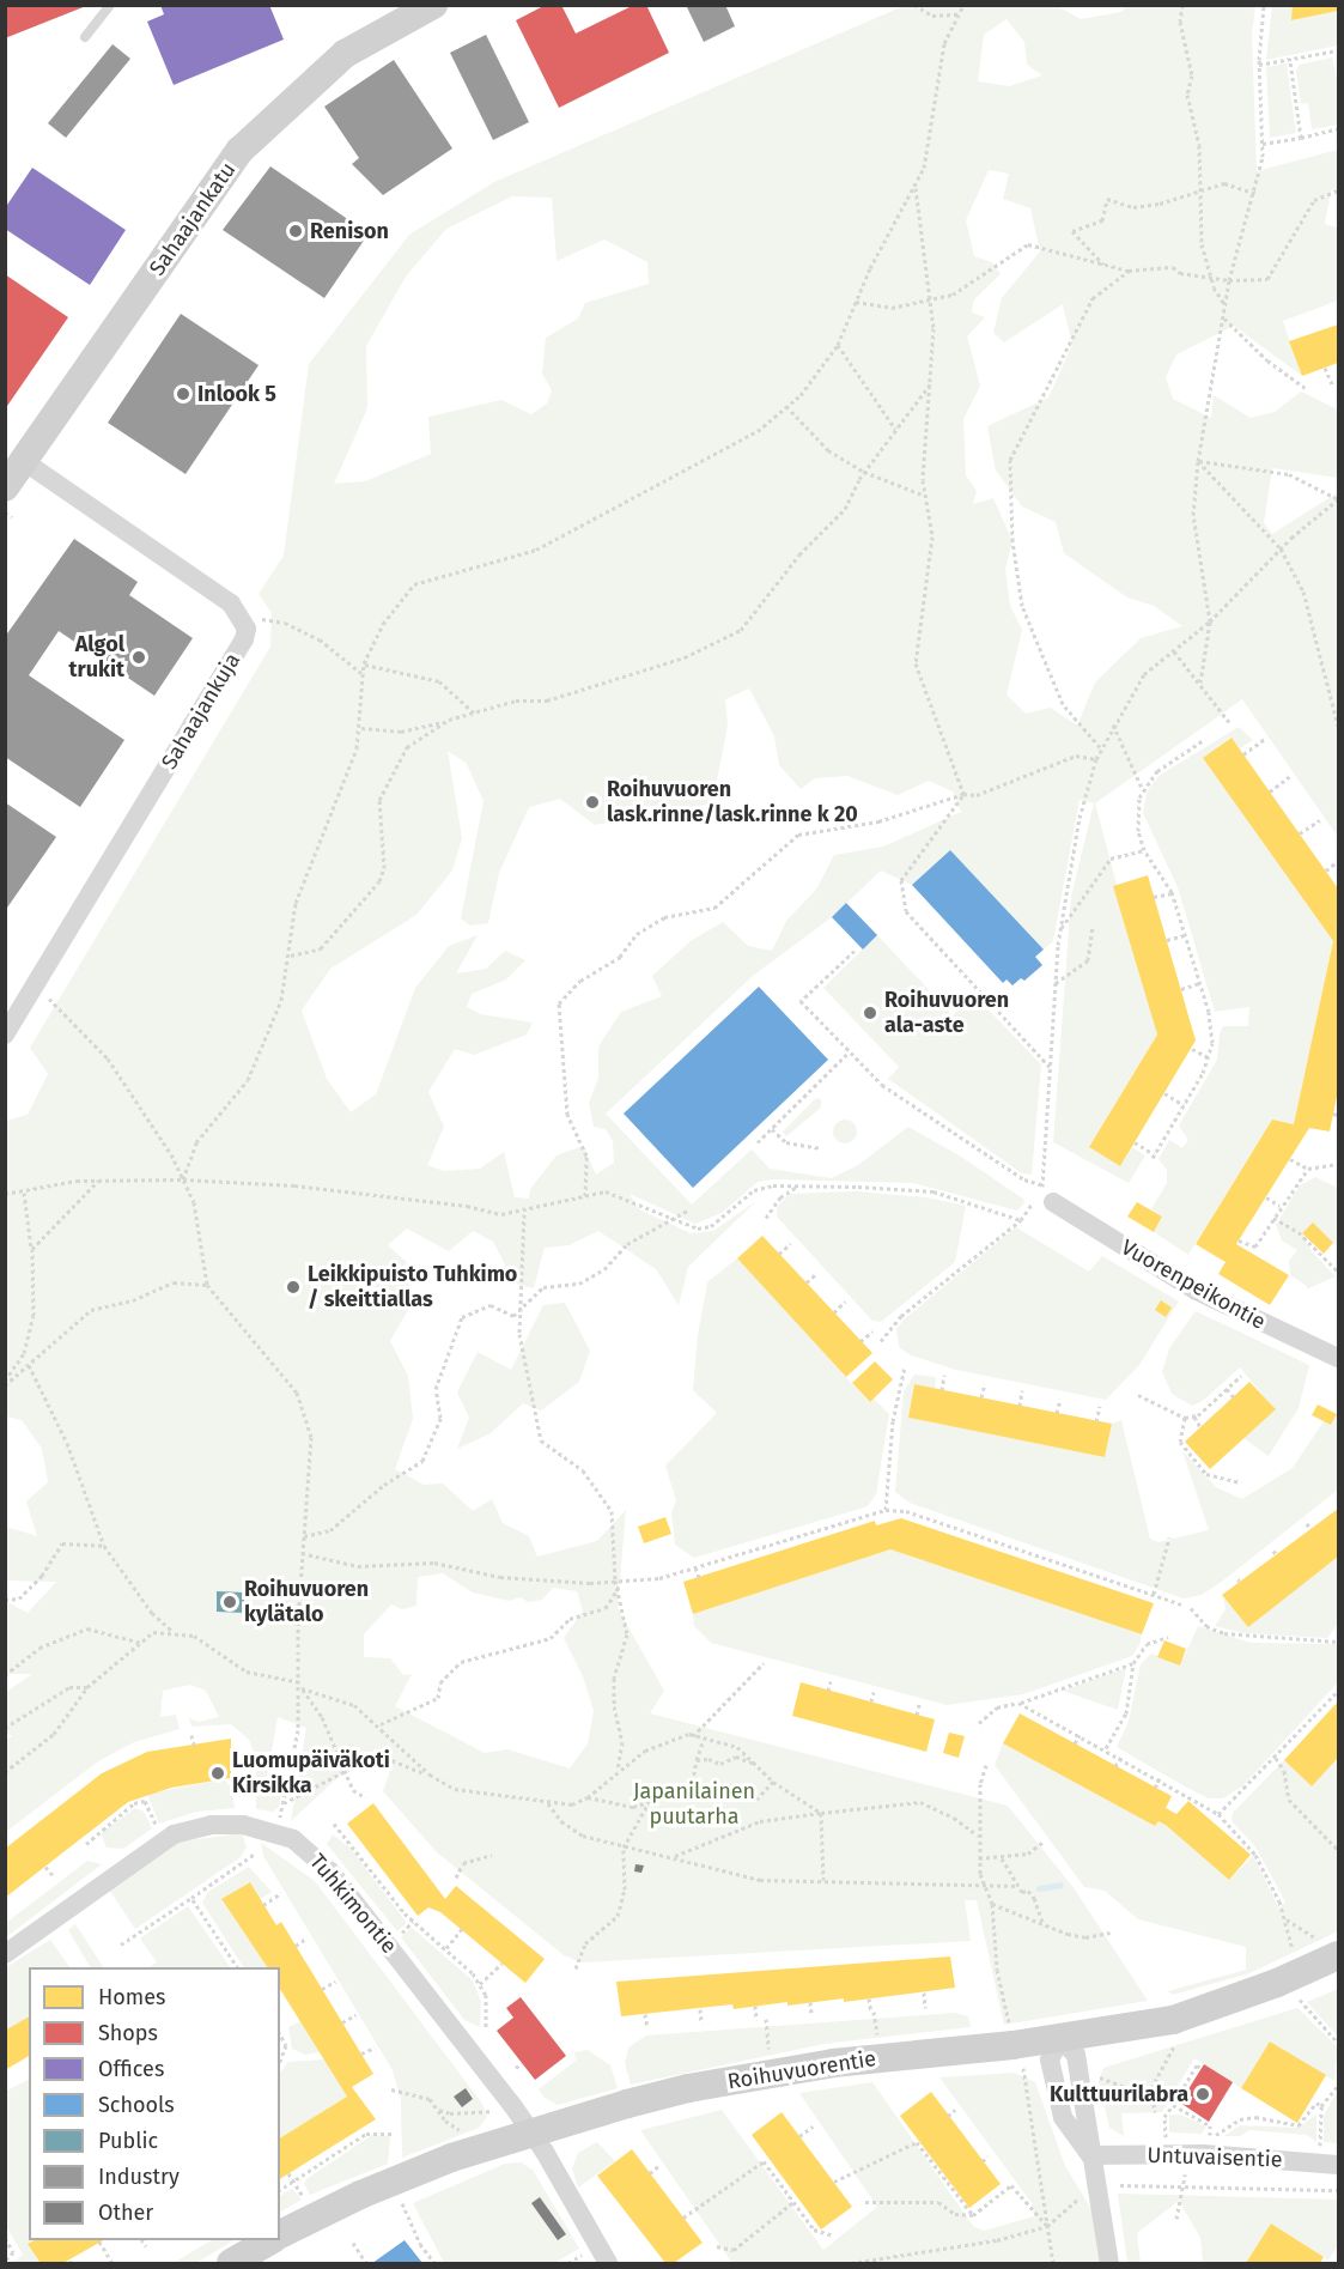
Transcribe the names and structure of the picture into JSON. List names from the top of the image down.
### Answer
{
  "streets": {
    "main road": ["Sahaajankatu", "Roihuvuorentie"],
    "street": [
      "Sahaajankuja",
      "Vuorenpeikontie",
      "Tuhkimontie",
      "Untuvaisentie"
    ]
  },
  "crossings": [
    ["Sahaajankatu", "Sahaajankuja"],
    ["Tuhkimontie", "Roihuvuorentie"]
  ],
  "parks": ["Japanilainen puutarha"],
  "places": [
    "Renison",
    "Inlook 5",
    "Algol trukit",
    "Roihuvuoren lask.rinne/lask.rinne k 20",
    "Roihuvuoren ala-aste",
    "Leikkipuisto Tuhkimo / skeittiallas",
    "Roihuvuoren kylätalo",
    "Luomupäiväkoti Kirsikka",
    "Kulttuurilabra"
  ],
  "legend": [
    "Homes",
    "Shops",
    "Offices",
    "Schools",
    "Public",
    "Industry",
    "Other"
  ]
}
